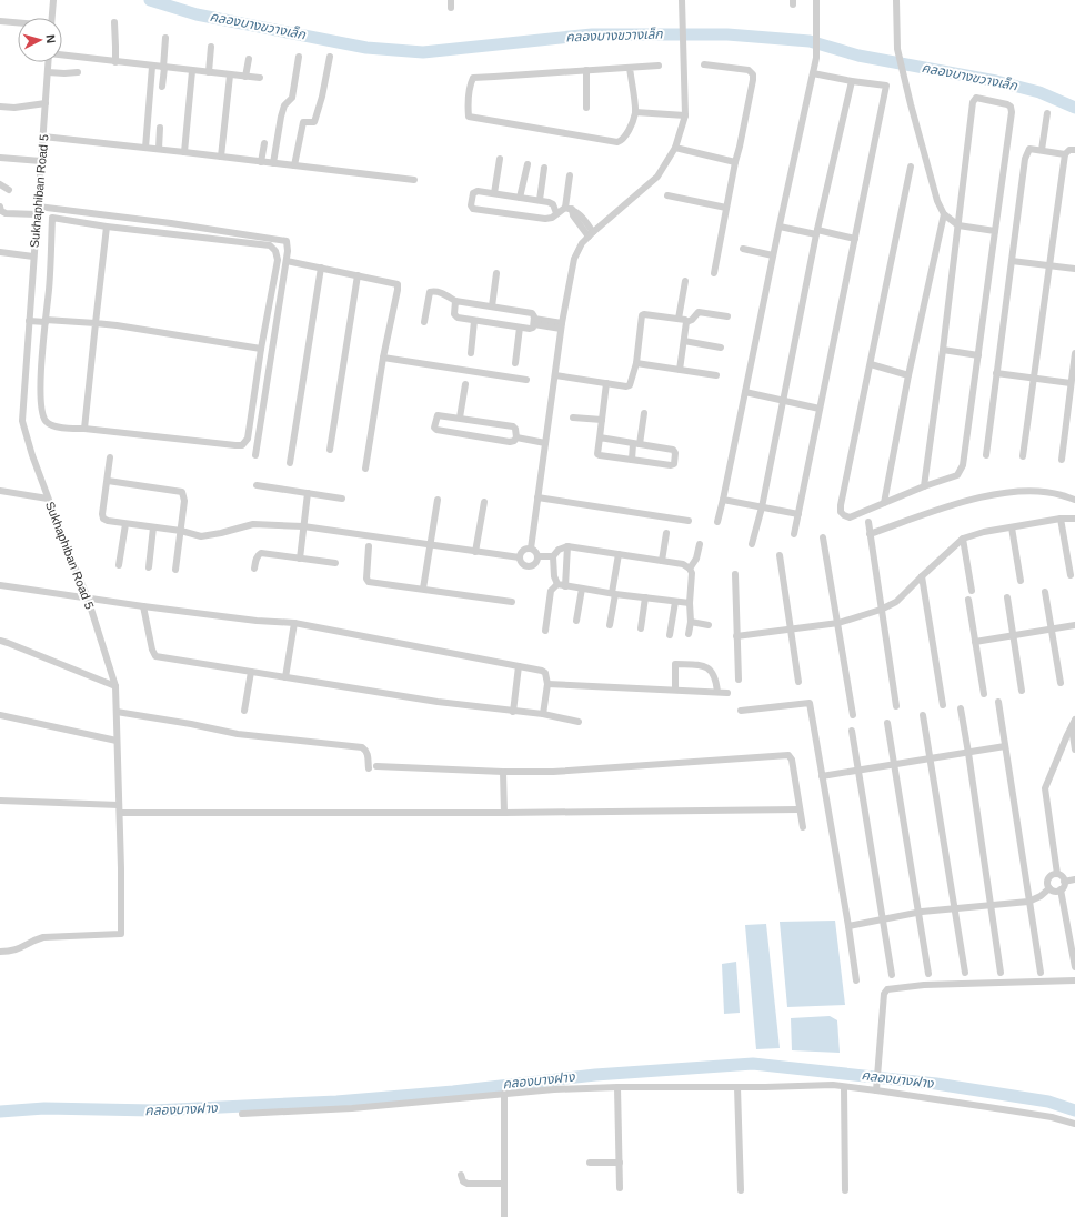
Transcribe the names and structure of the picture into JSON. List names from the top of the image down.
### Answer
{
  "streets": {
    "street": ["Sukhaphiban Road 5"]
  },
  "water": ["คลองบางขวางเล็ก", "คลองบางฝาง"],
  "north": "right"
}
